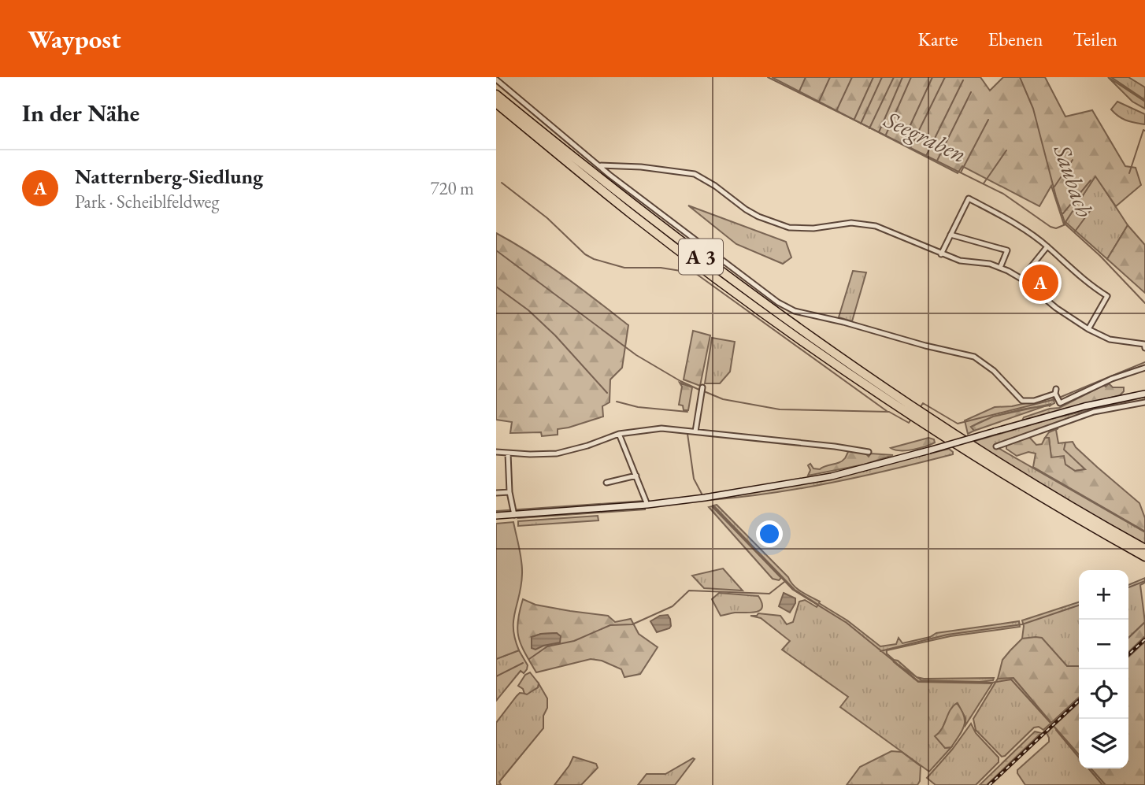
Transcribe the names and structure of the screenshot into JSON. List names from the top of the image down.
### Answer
{
  "streets": {
    "highway": ["A 3"]
  },
  "water": ["Seegraben", "Saubach"],
  "page": {
    "header": "Waypost",
    "nav": ["Karte", "Ebenen", "Teilen"],
    "heading": "In der Nähe",
    "list": [
      {
        "mark": "A",
        "name": "Natternberg-Siedlung",
        "note": "Park · Scheiblfeldweg",
        "value": "720 m"
      }
    ],
    "pins": "A",
    "map_buttons": ["+", "−"]
  }
}
